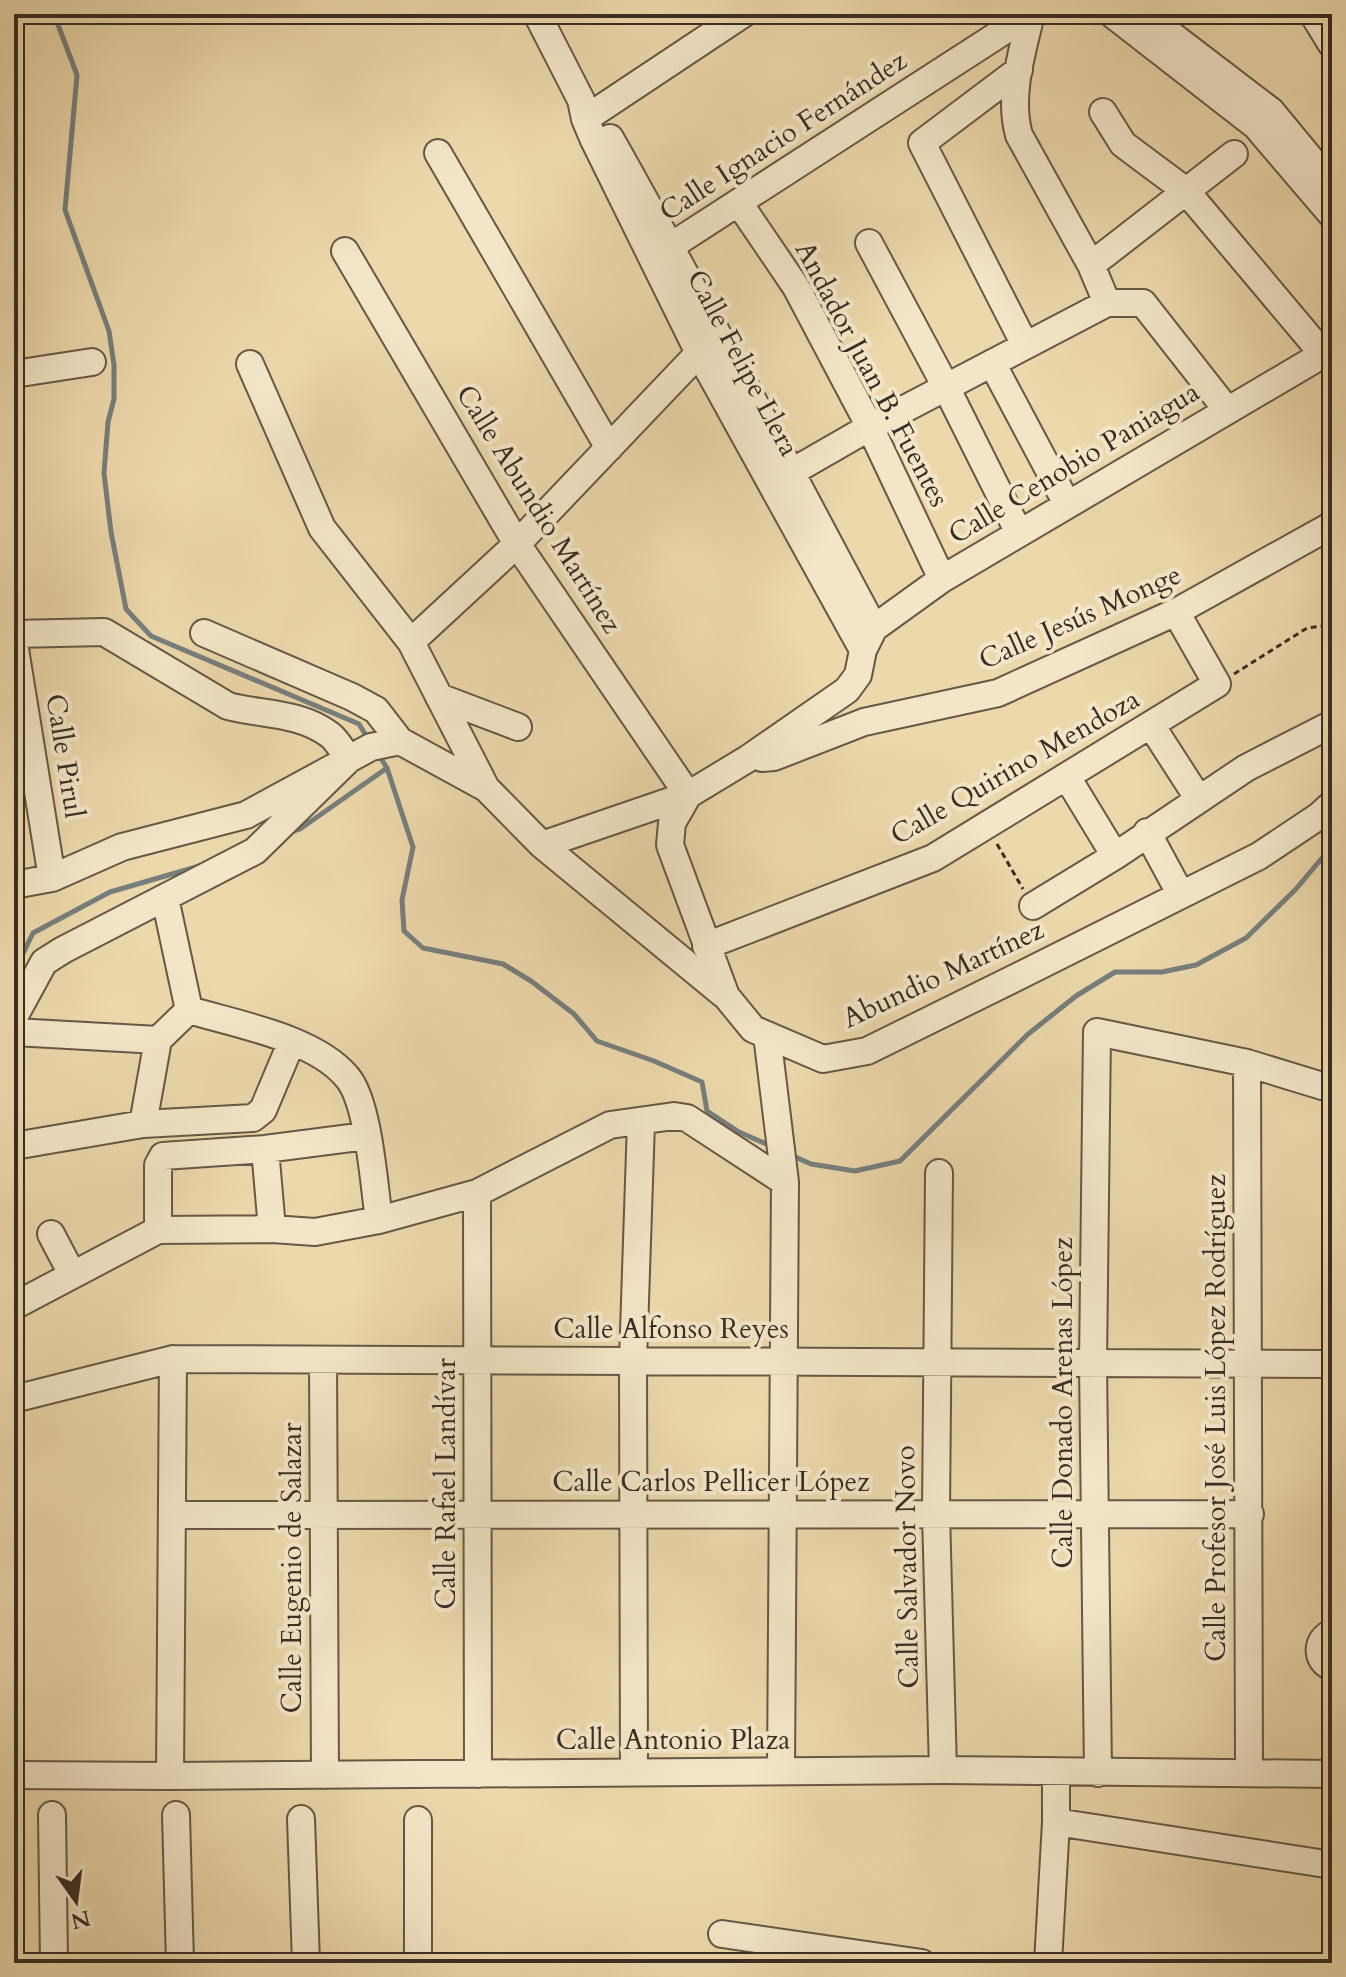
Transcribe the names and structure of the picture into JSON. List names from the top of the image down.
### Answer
{
  "streets": {
    "street": [
      "Calle Ignacio Fernández",
      "Calle Felipe Llera",
      "Andador Juan B. Fuentes",
      "Calle Cenobio Paniagua",
      "Calle Abundio Martínez",
      "Calle Jesús Monge",
      "Calle Pirul",
      "Calle Quirino Mendoza",
      "Abundio Martínez",
      "Calle Alfonso Reyes",
      "Calle Donado Arenas López",
      "Calle Profesor José Luis López Rodríguez",
      "Calle Carlos Pellicer López",
      "Calle Rafael Landívar",
      "Calle Salvador Novo",
      "Calle Eugenio de Salazar",
      "Calle Antonio Plaza"
    ]
  },
  "crossings": [
    ["Calle Ignacio Fernández", "Calle Felipe Llera"],
    ["Calle Ignacio Fernández", "Andador Juan B. Fuentes"],
    ["Calle Felipe Llera", "Calle Cenobio Paniagua"],
    ["Andador Juan B. Fuentes", "Calle Cenobio Paniagua"],
    ["Calle Abundio Martínez", "Abundio Martínez"],
    ["Calle Quirino Mendoza", "Abundio Martínez"],
    ["Calle Alfonso Reyes", "Calle Donado Arenas López"],
    ["Calle Alfonso Reyes", "Calle Profesor José Luis López Rodríguez"],
    ["Calle Alfonso Reyes", "Calle Rafael Landívar"],
    ["Calle Alfonso Reyes", "Calle Salvador Novo"],
    ["Calle Alfonso Reyes", "Calle Eugenio de Salazar"],
    ["Calle Donado Arenas López", "Calle Profesor José Luis López Rodríguez"],
    ["Calle Donado Arenas López", "Calle Carlos Pellicer López"],
    ["Calle Donado Arenas López", "Calle Antonio Plaza"],
    ["Calle Profesor José Luis López Rodríguez", "Calle Carlos Pellicer López"],
    ["Calle Profesor José Luis López Rodríguez", "Calle Antonio Plaza"],
    ["Calle Carlos Pellicer López", "Calle Rafael Landívar"],
    ["Calle Carlos Pellicer López", "Calle Salvador Novo"],
    ["Calle Carlos Pellicer López", "Calle Eugenio de Salazar"],
    ["Calle Rafael Landívar", "Calle Antonio Plaza"],
    ["Calle Salvador Novo", "Calle Antonio Plaza"],
    ["Calle Eugenio de Salazar", "Calle Antonio Plaza"]
  ],
  "north": "bottom"
}
